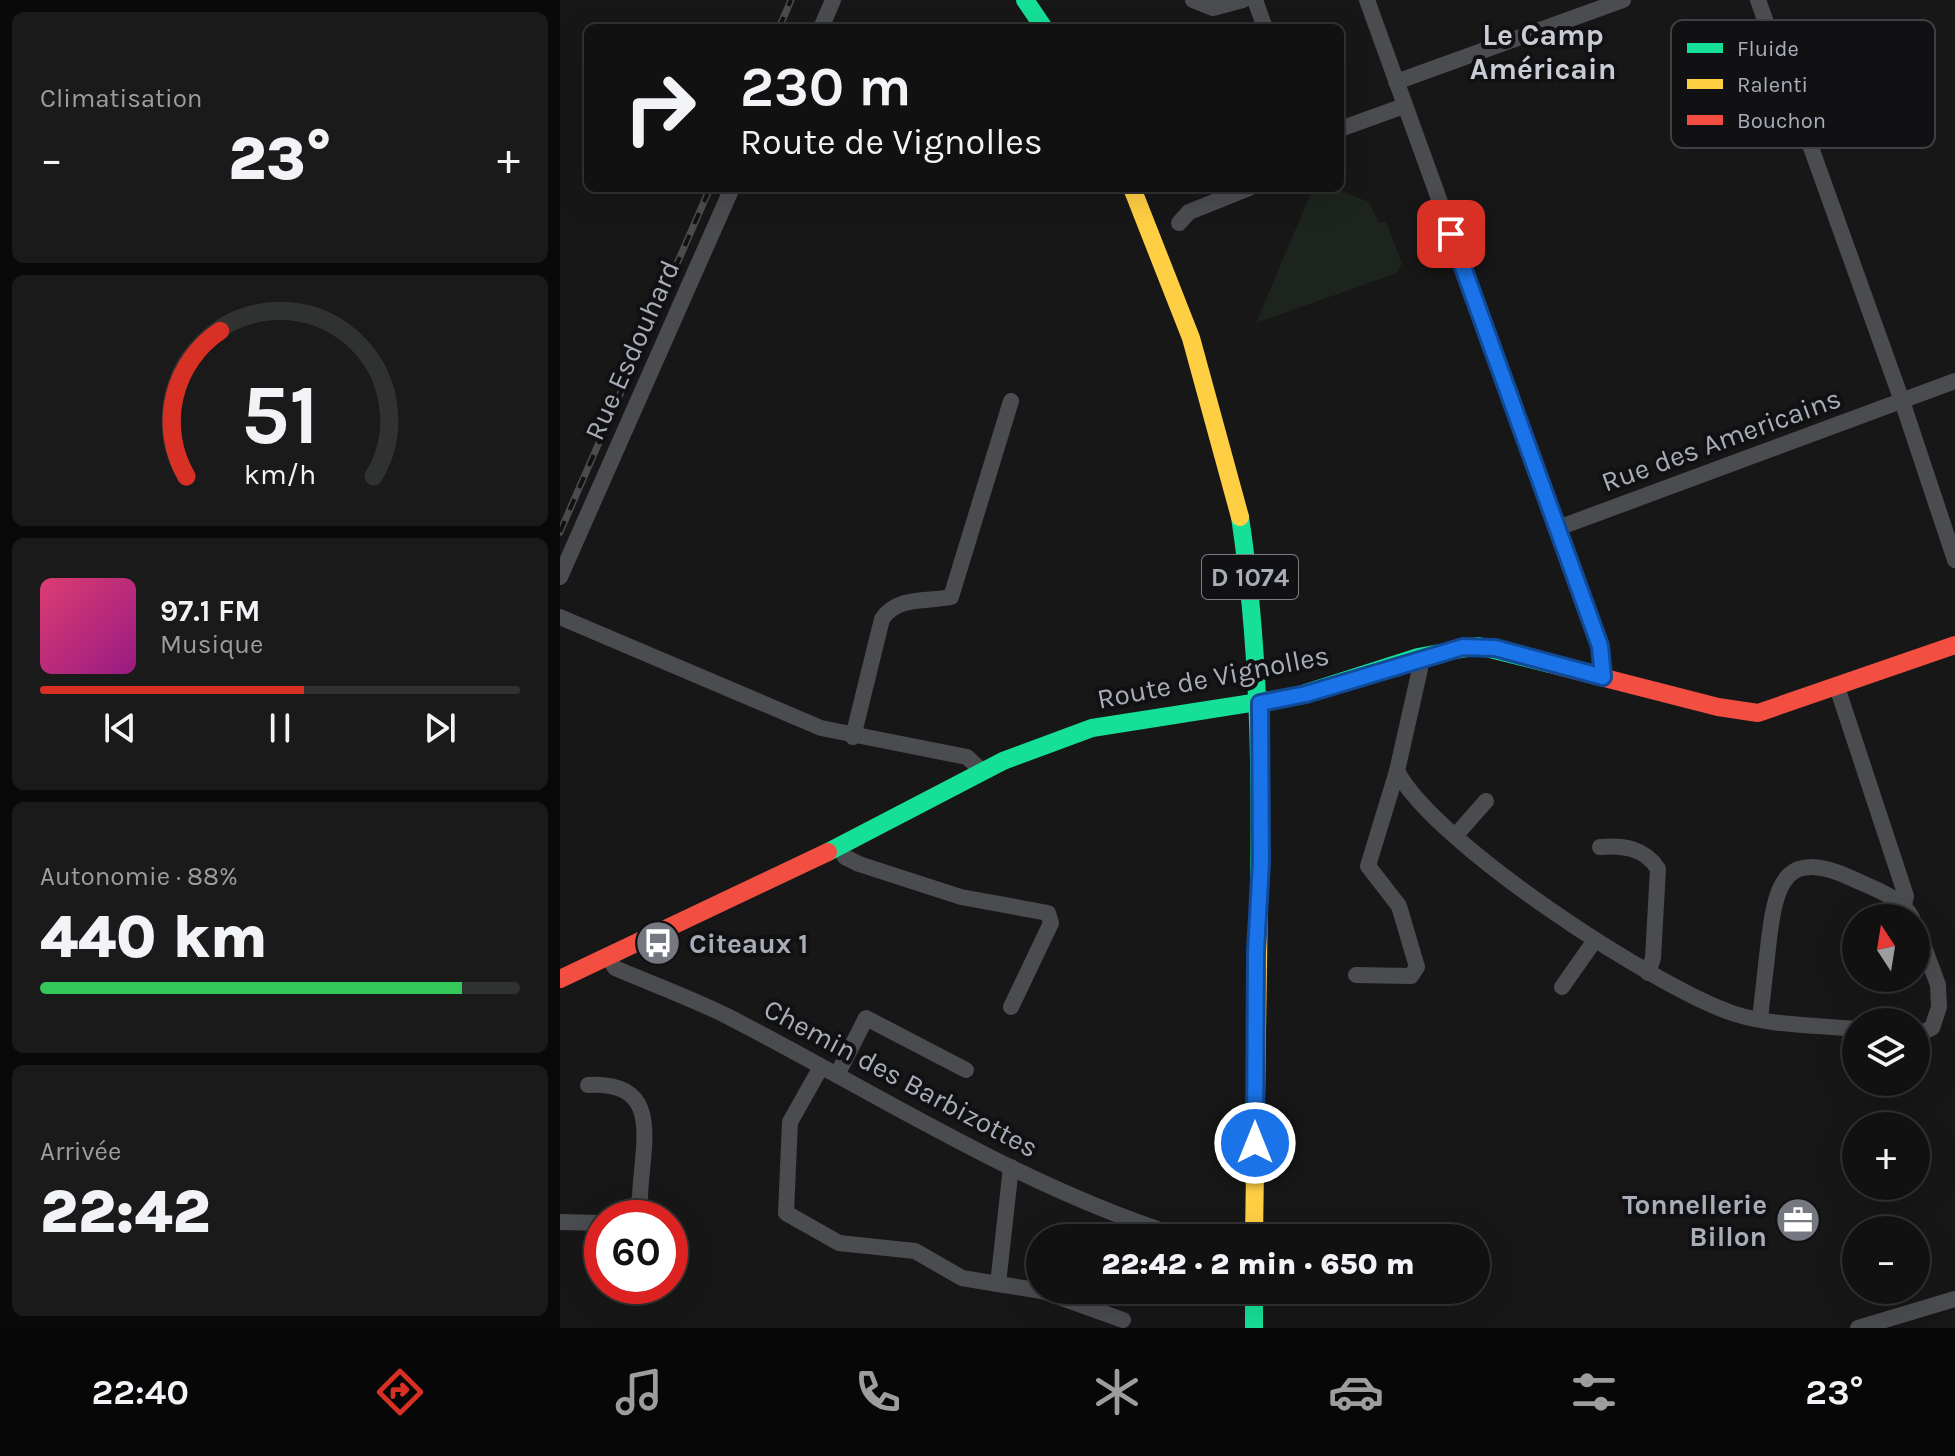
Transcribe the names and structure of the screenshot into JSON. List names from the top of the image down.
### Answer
{
  "streets": {
    "street": [
      "Rue Esdouhard",
      "Rue des Americains",
      "D 1074",
      "Route de Vignolles",
      "Chemin des Barbizottes"
    ]
  },
  "crossings": [
    ["D 1074", "Route de Vignolles"],
    ["Route de Vignolles", "Chemin des Barbizottes"]
  ],
  "districts": ["Le Camp Américain"],
  "places": {
    "bus stop": ["Citeaux 1"],
    "office": ["Tonnellerie Billon"]
  },
  "legend": ["Fluide", "Ralenti", "Bouchon"],
  "north": "top",
  "page": {
    "tile": [
      "Climatisation",
      ["Autonomie · 88%", "440 km"],
      ["Arrivée", "22:42"]
    ],
    "turn": ["230 m", "Route de Vignolles"],
    "heat": ["−", "23°", "+"],
    "song": ["97.1 FM", "Musique"],
    "map_buttons": ["+", "−"],
    "limit": "60",
    "trip": "22:42 · 2 min · 650 m",
    "tabs": ["22:40", "23°"],
    "gauge": ["51", "km/h"]
  }
}
